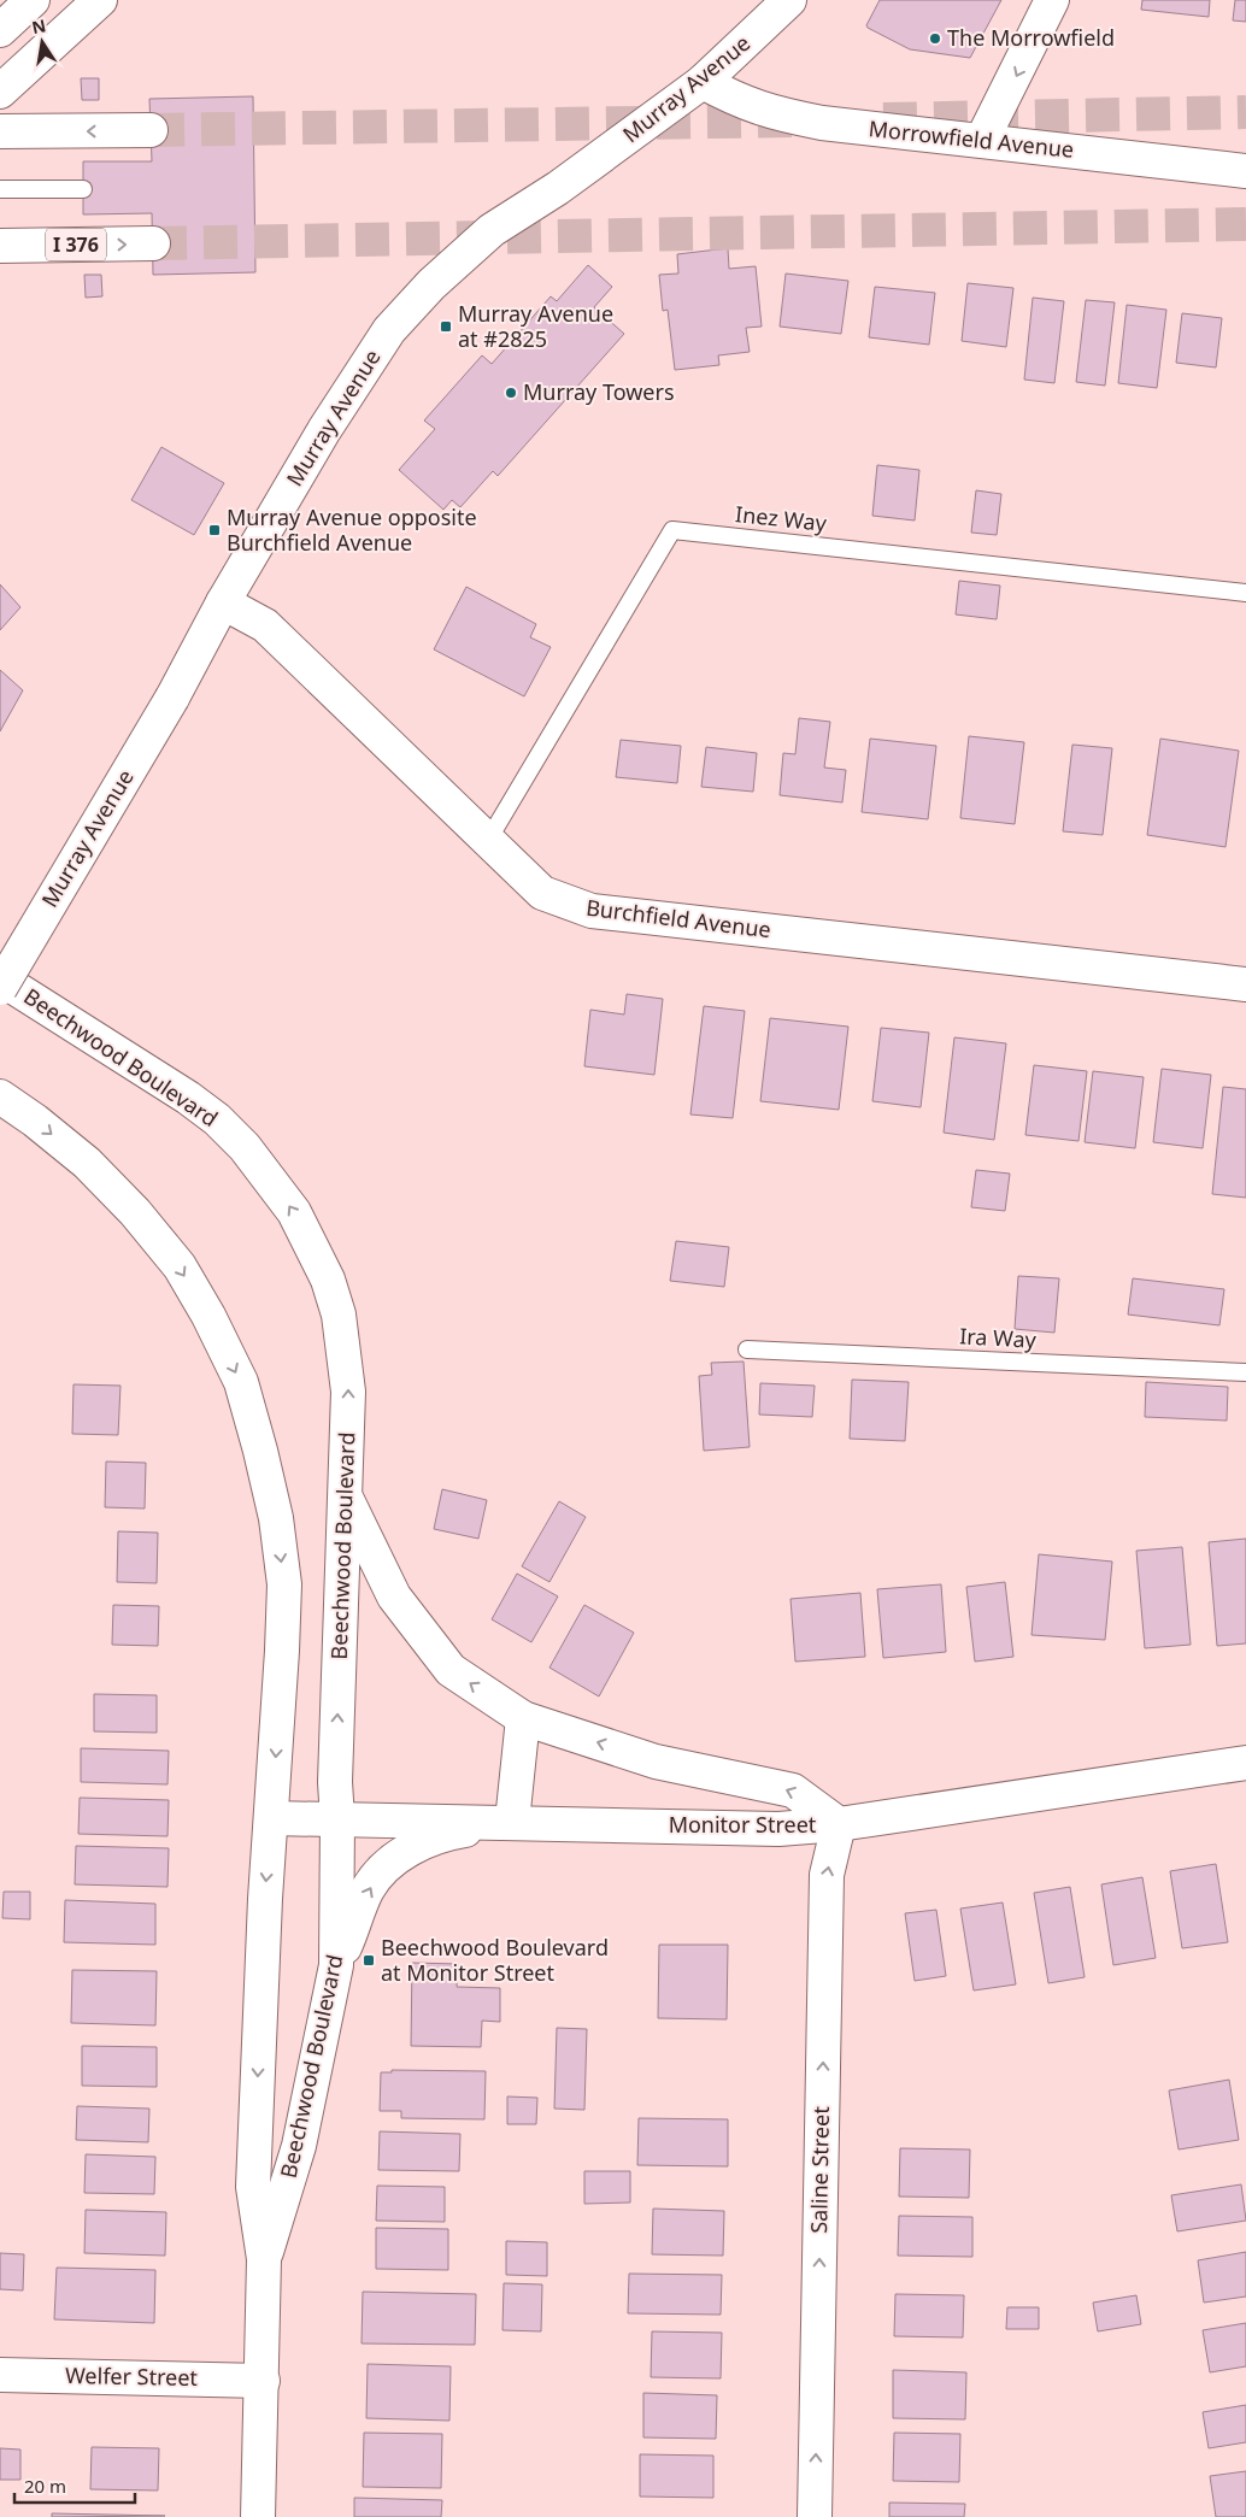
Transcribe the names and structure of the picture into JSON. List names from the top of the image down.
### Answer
{
  "streets": {
    "main road": [
      "Murray Avenue",
      "Morrowfield Avenue",
      "I 376",
      "Burchfield Avenue",
      "Beechwood Boulevard",
      "Monitor Street",
      "Saline Street",
      "Welfer Street"
    ],
    "lane": ["Inez Way", "Ira Way"]
  },
  "crossings": [
    ["Murray Avenue", "Morrowfield Avenue"],
    ["Murray Avenue", "Burchfield Avenue"],
    ["Inez Way", "Burchfield Avenue"],
    ["Beechwood Boulevard", "Monitor Street"],
    ["Beechwood Boulevard", "Welfer Street"],
    ["Monitor Street", "Saline Street"]
  ],
  "one_way": ["Saline Street"],
  "places": {
    "other": ["The Morrowfield", "Murray Towers"],
    "transit": ["Murray Avenue at #2825", "Murray Avenue opposite Burchfield Avenue", "Beechwood Boulevard at Monitor Street"]
  },
  "scale_bar": "20 m",
  "north": "top"
}
